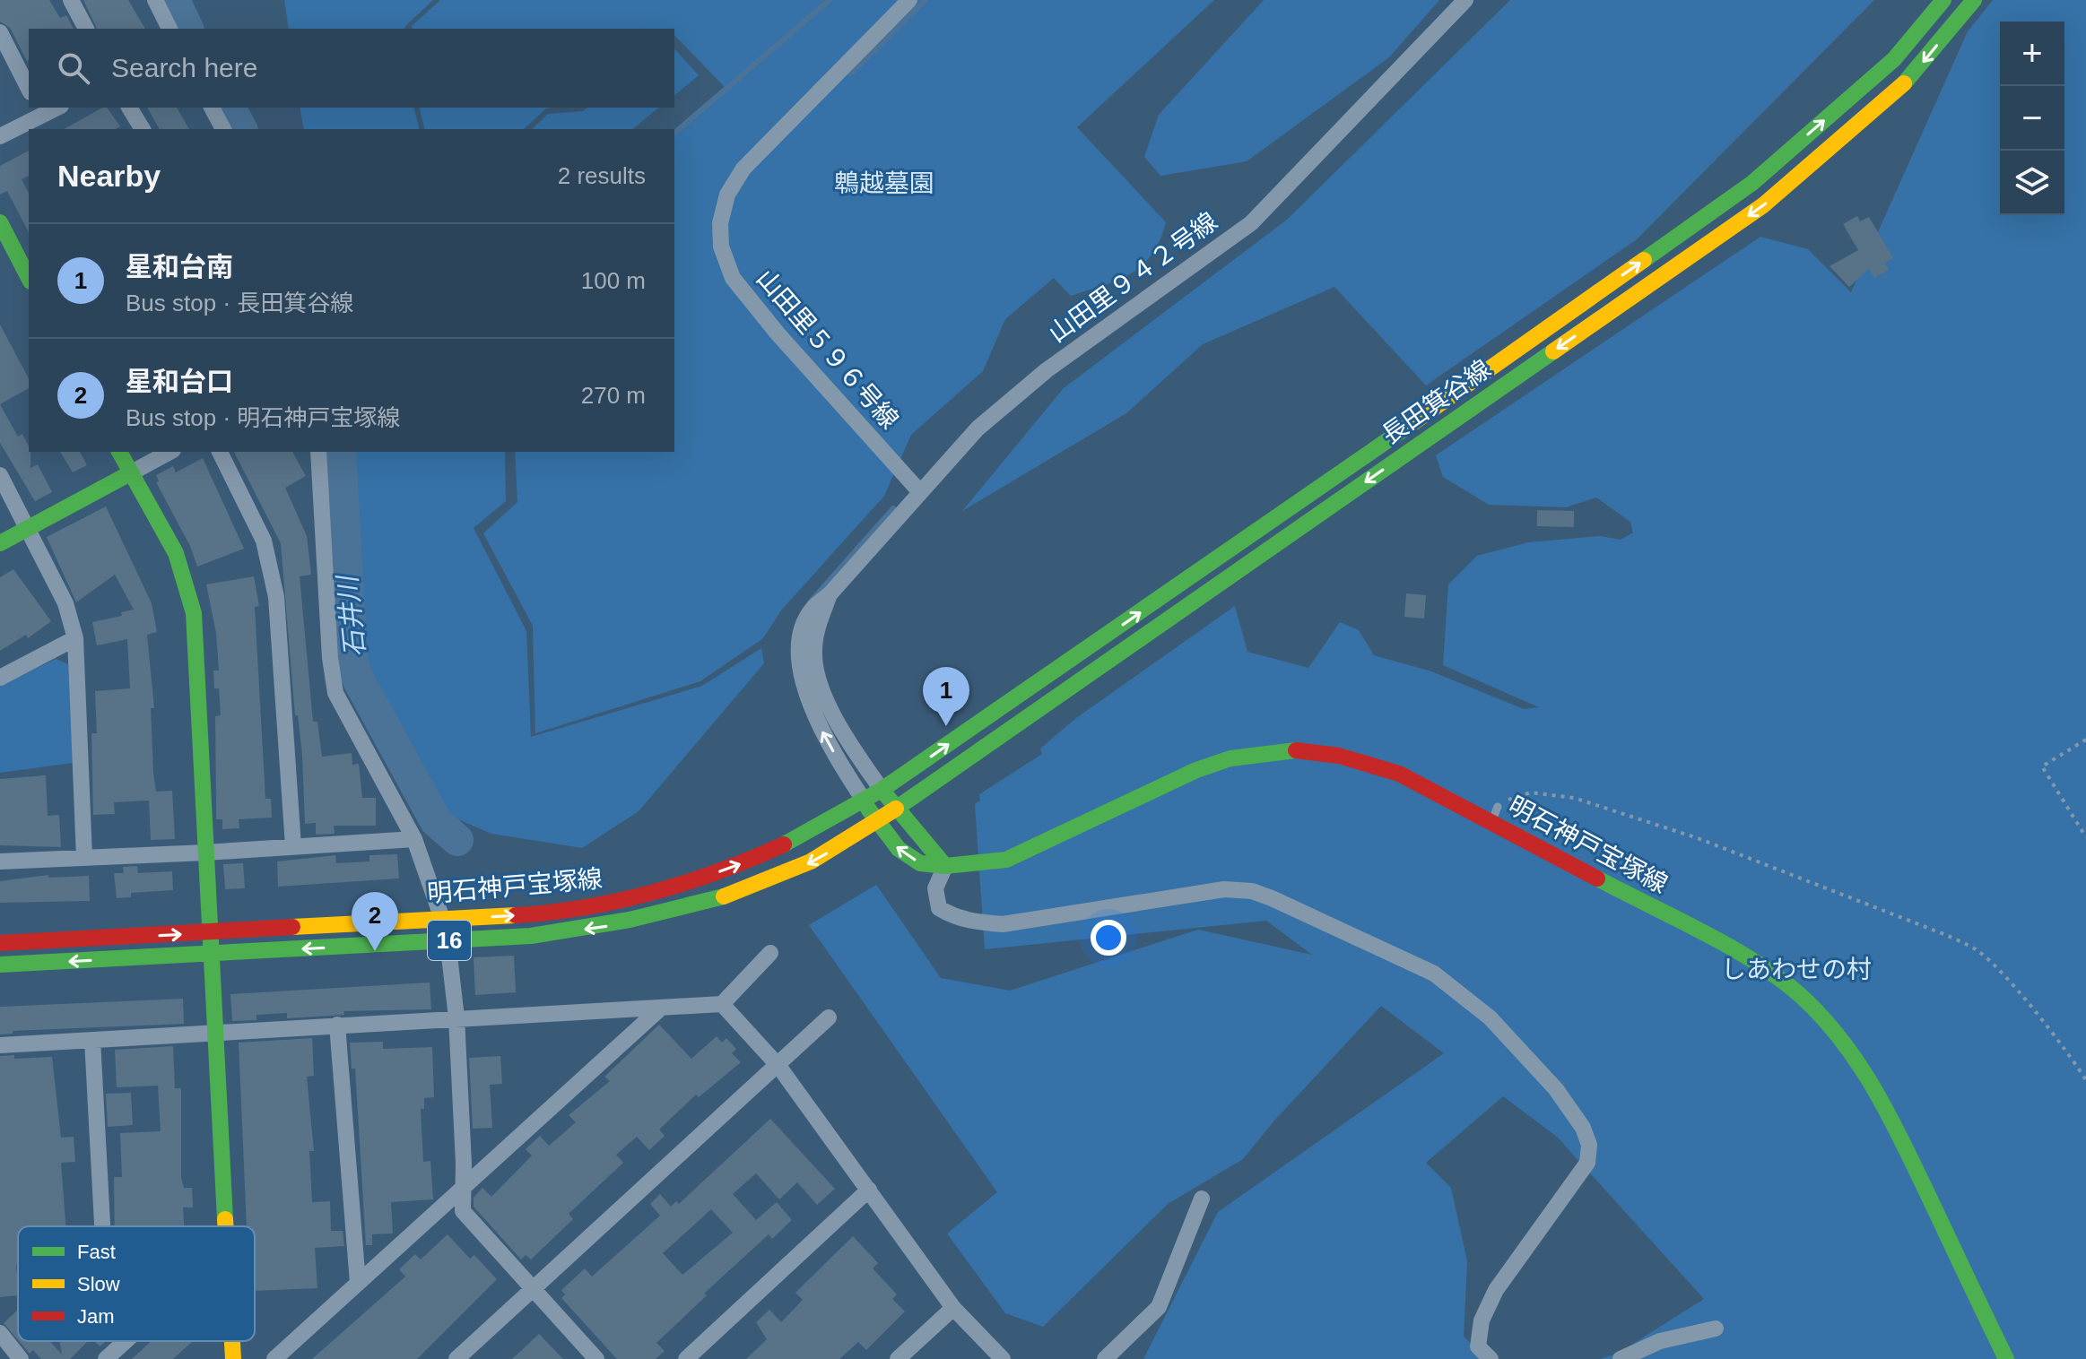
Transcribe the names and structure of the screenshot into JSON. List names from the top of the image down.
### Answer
{
  "streets": {
    "street": [
      "山田里９４２号線",
      "山田里５９６号線",
      "長田箕谷線",
      "明石神戸宝塚線",
      "16"
    ]
  },
  "crossings": [
    ["山田里９４２号線", "山田里５９６号線"],
    ["山田里９４２号線", "長田箕谷線"],
    ["山田里９４２号線", "明石神戸宝塚線"],
    ["長田箕谷線", "明石神戸宝塚線"]
  ],
  "water": ["石井川"],
  "parks": ["鵯越墓園", "しあわせの村"],
  "legend": ["Fast", "Slow", "Jam"],
  "page": {
    "map_buttons": ["+", "−"],
    "search": "Search here",
    "heading": ["Nearby", "2 results"],
    "list": [
      {
        "mark": "1",
        "name": "星和台南",
        "note": "Bus stop · 長田箕谷線",
        "value": "100 m"
      },
      {
        "mark": "2",
        "name": "星和台口",
        "note": "Bus stop · 明石神戸宝塚線",
        "value": "270 m"
      }
    ],
    "pins": ["1", "2"]
  }
}
